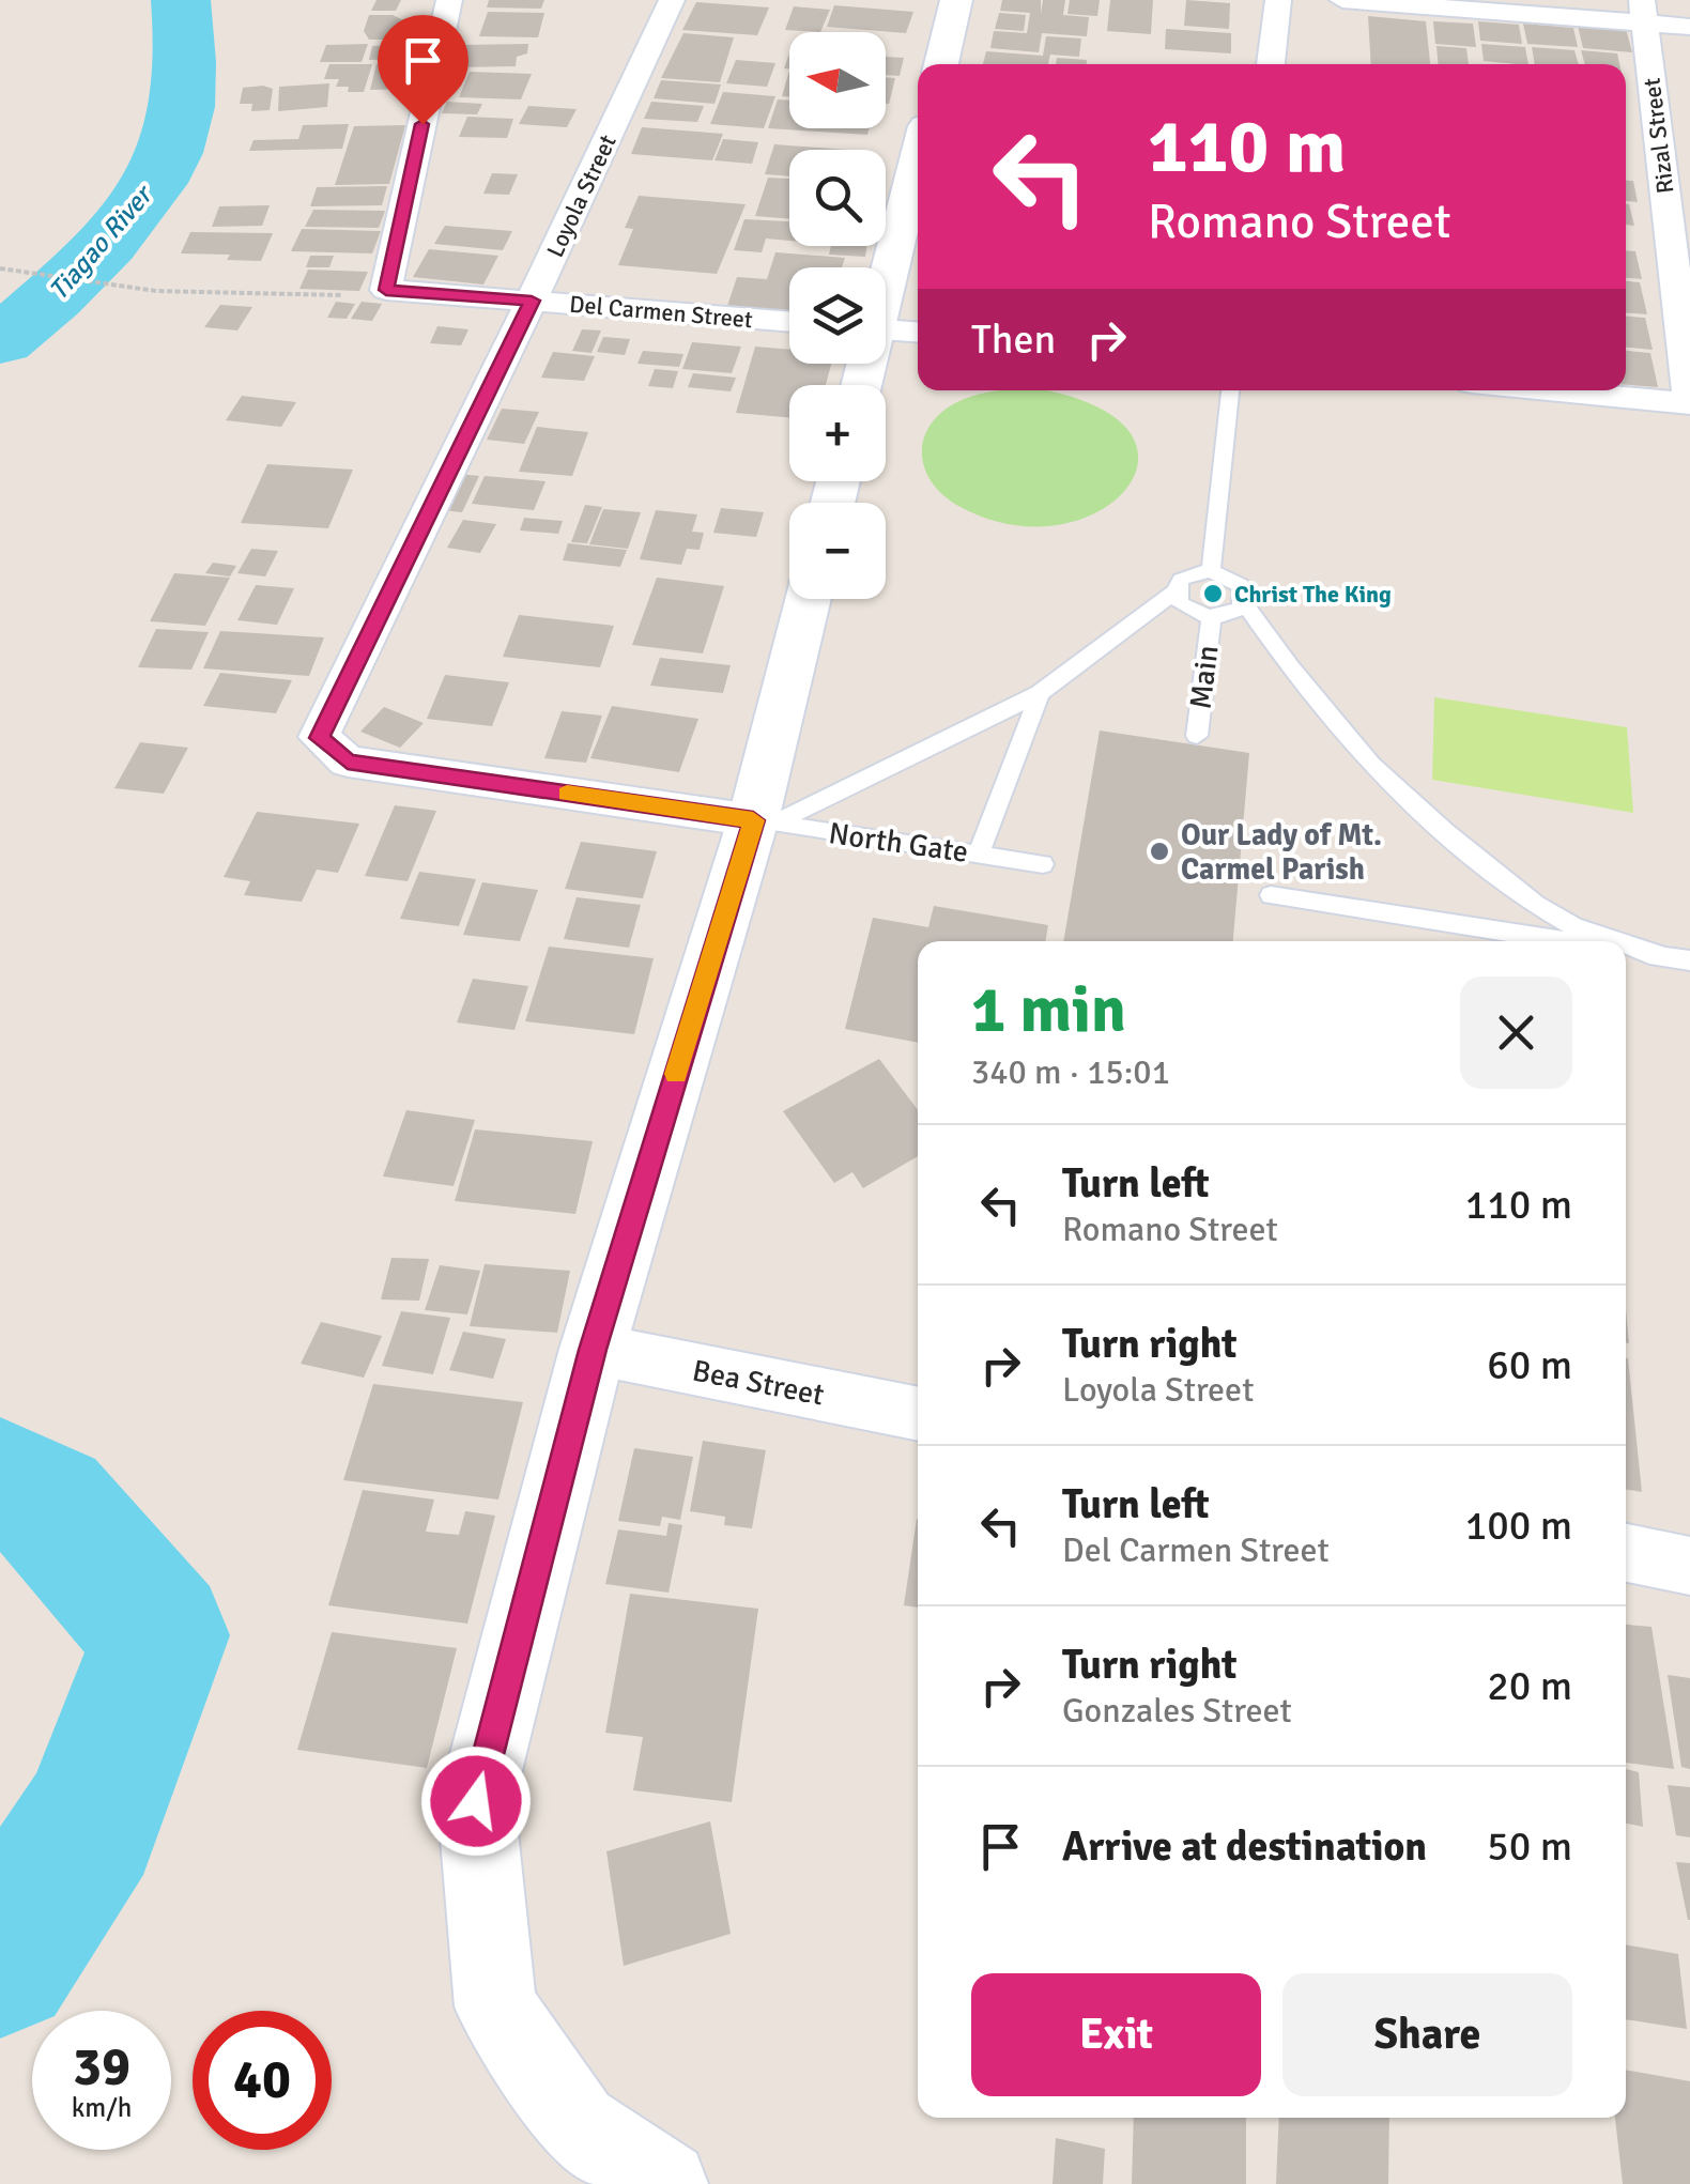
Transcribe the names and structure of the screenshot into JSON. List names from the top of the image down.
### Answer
{
  "streets": {
    "street": [
      "Rizal Street",
      "Loyola Street",
      "Del Carmen Street",
      "Bea Street"
    ],
    "lane": ["Main", "North Gate"]
  },
  "crossings": [
    ["Loyola Street", "Del Carmen Street"],
    ["Loyola Street", "North Gate"]
  ],
  "water": ["Tiagao River"],
  "places": ["Christ The King", "Our Lady of Mt. Carmel Parish"],
  "north": "left",
  "page": {
    "map_buttons": ["+", "−"],
    "turn": ["110 m", "Romano Street"],
    "then": "Then",
    "heading": ["1 min", "340 m · 15:01"],
    "list": [
      {
        "name": "Turn left",
        "note": "Romano Street",
        "value": "110 m"
      },
      {
        "name": "Turn right",
        "note": "Loyola Street",
        "value": "60 m"
      },
      {
        "name": "Turn left",
        "note": "Del Carmen Street",
        "value": "100 m"
      },
      {
        "name": "Turn right",
        "note": "Gonzales Street",
        "value": "20 m"
      },
      {
        "name": "Arrive at destination",
        "value": "50 m"
      }
    ],
    "buttons": ["Exit", "Share"],
    "speed": "39 km/h",
    "limit": "40"
  }
}
